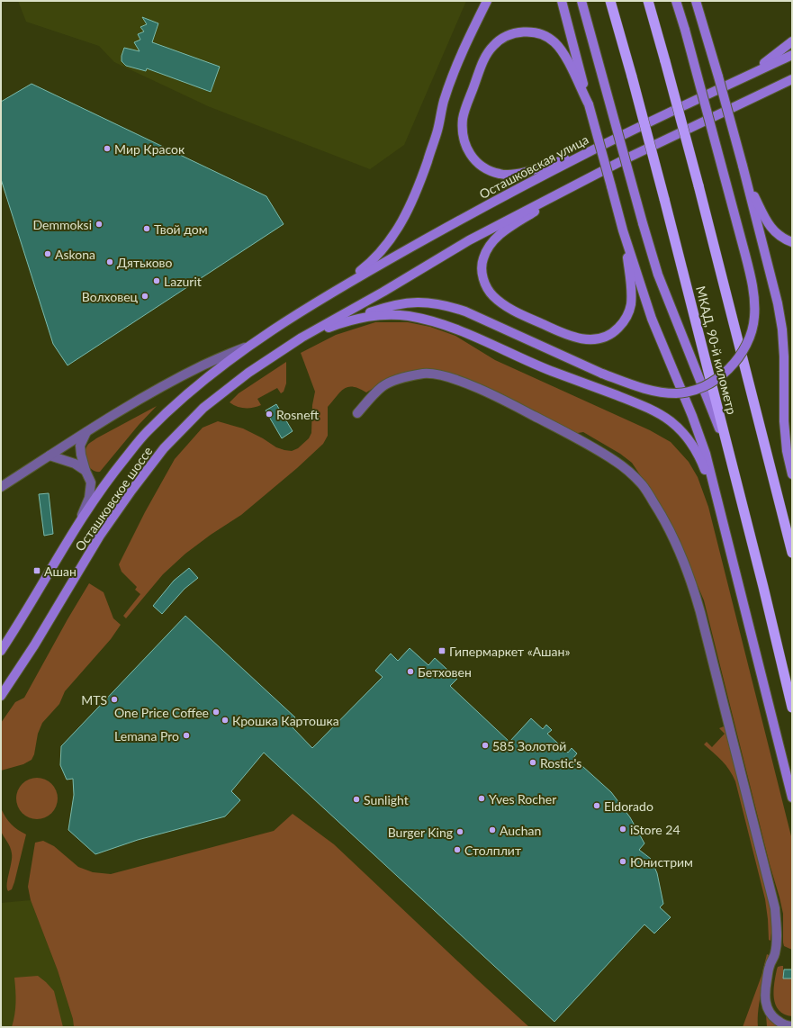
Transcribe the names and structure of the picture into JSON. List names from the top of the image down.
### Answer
{
  "streets": {
    "highway": ["МКАД, 90-й километр"],
    "main road": ["Осташковская улица", "Осташковское шоссе"]
  },
  "crossings": [
    ["Осташковская улица", "Осташковское шоссе"]
  ],
  "places": {
    "other": [
      "Мир Красок",
      "Demmoksi",
      "Твой дом",
      "Askona",
      "Дятьково",
      "Lazurit",
      "Волховец",
      "Rosneft",
      "Бетховен",
      "MTS",
      "One Price Coffee",
      "Крошка Картошка",
      "Lemana Pro",
      "585 Золотой",
      "Rostic's",
      "Yves Rocher",
      "Sunlight",
      "Eldorado",
      "iStore 24",
      "Auchan",
      "Burger King",
      "Столплит",
      "Юнистрим"
    ],
    "transit": ["Ашан", "Гипермаркет «Ашан»"]
  }
}
